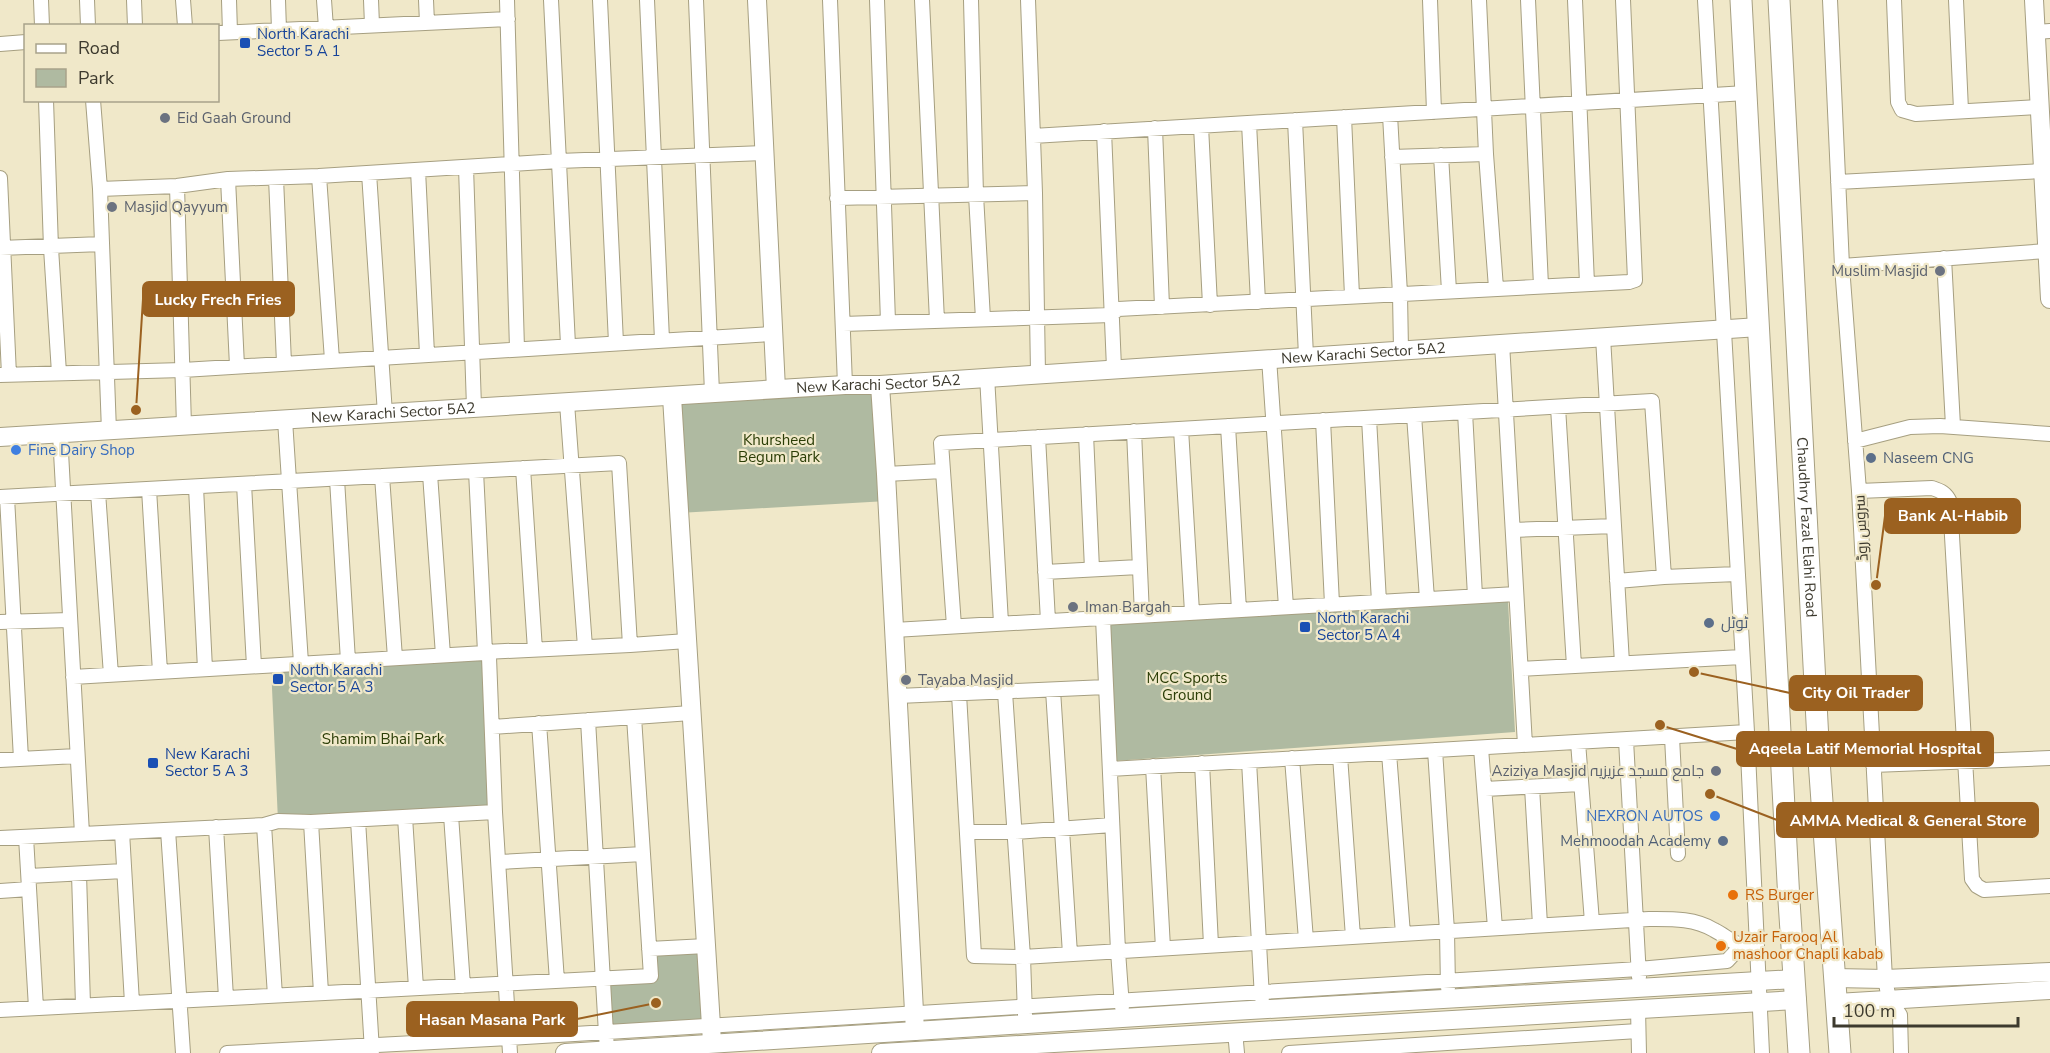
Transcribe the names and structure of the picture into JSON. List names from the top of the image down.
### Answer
{
  "streets": {
    "main road": ["Chaudhry Fazal Elahi Road"],
    "street": ["New Karachi Sector 5A2", "سروس روڈ"]
  },
  "parks": ["Khursheed Begum Park", "MCC Sports Ground", "Shamim Bhai Park"],
  "places": {
    "transit": [
      "North Karachi Sector 5 A 1",
      "North Karachi Sector 5 A 4",
      "North Karachi Sector 5 A 3",
      "New Karachi Sector 5 A 3"
    ],
    "other": [
      "Eid Gaah Ground",
      "Masjid Qayyum",
      "Muslim Masjid",
      "Lucky Frech Fries",
      "Fine Dairy Shop",
      "Naseem CNG",
      "Bank Al-Habib",
      "Iman Bargah",
      "ٹوٹل",
      "City Oil Trader",
      "Tayaba Masjid",
      "Aqeela Latif Memorial Hospital",
      "Aziziya Masjid جامع مسجد عزیزیہ",
      "AMMA Medical & General Store",
      "NEXRON AUTOS",
      "Mehmoodah Academy",
      "RS Burger",
      "Uzair Farooq Al mashoor Chapli kabab",
      "Hasan Masana Park"
    ]
  },
  "legend": ["Road", "Park"],
  "scale_bar": "100 m"
}
